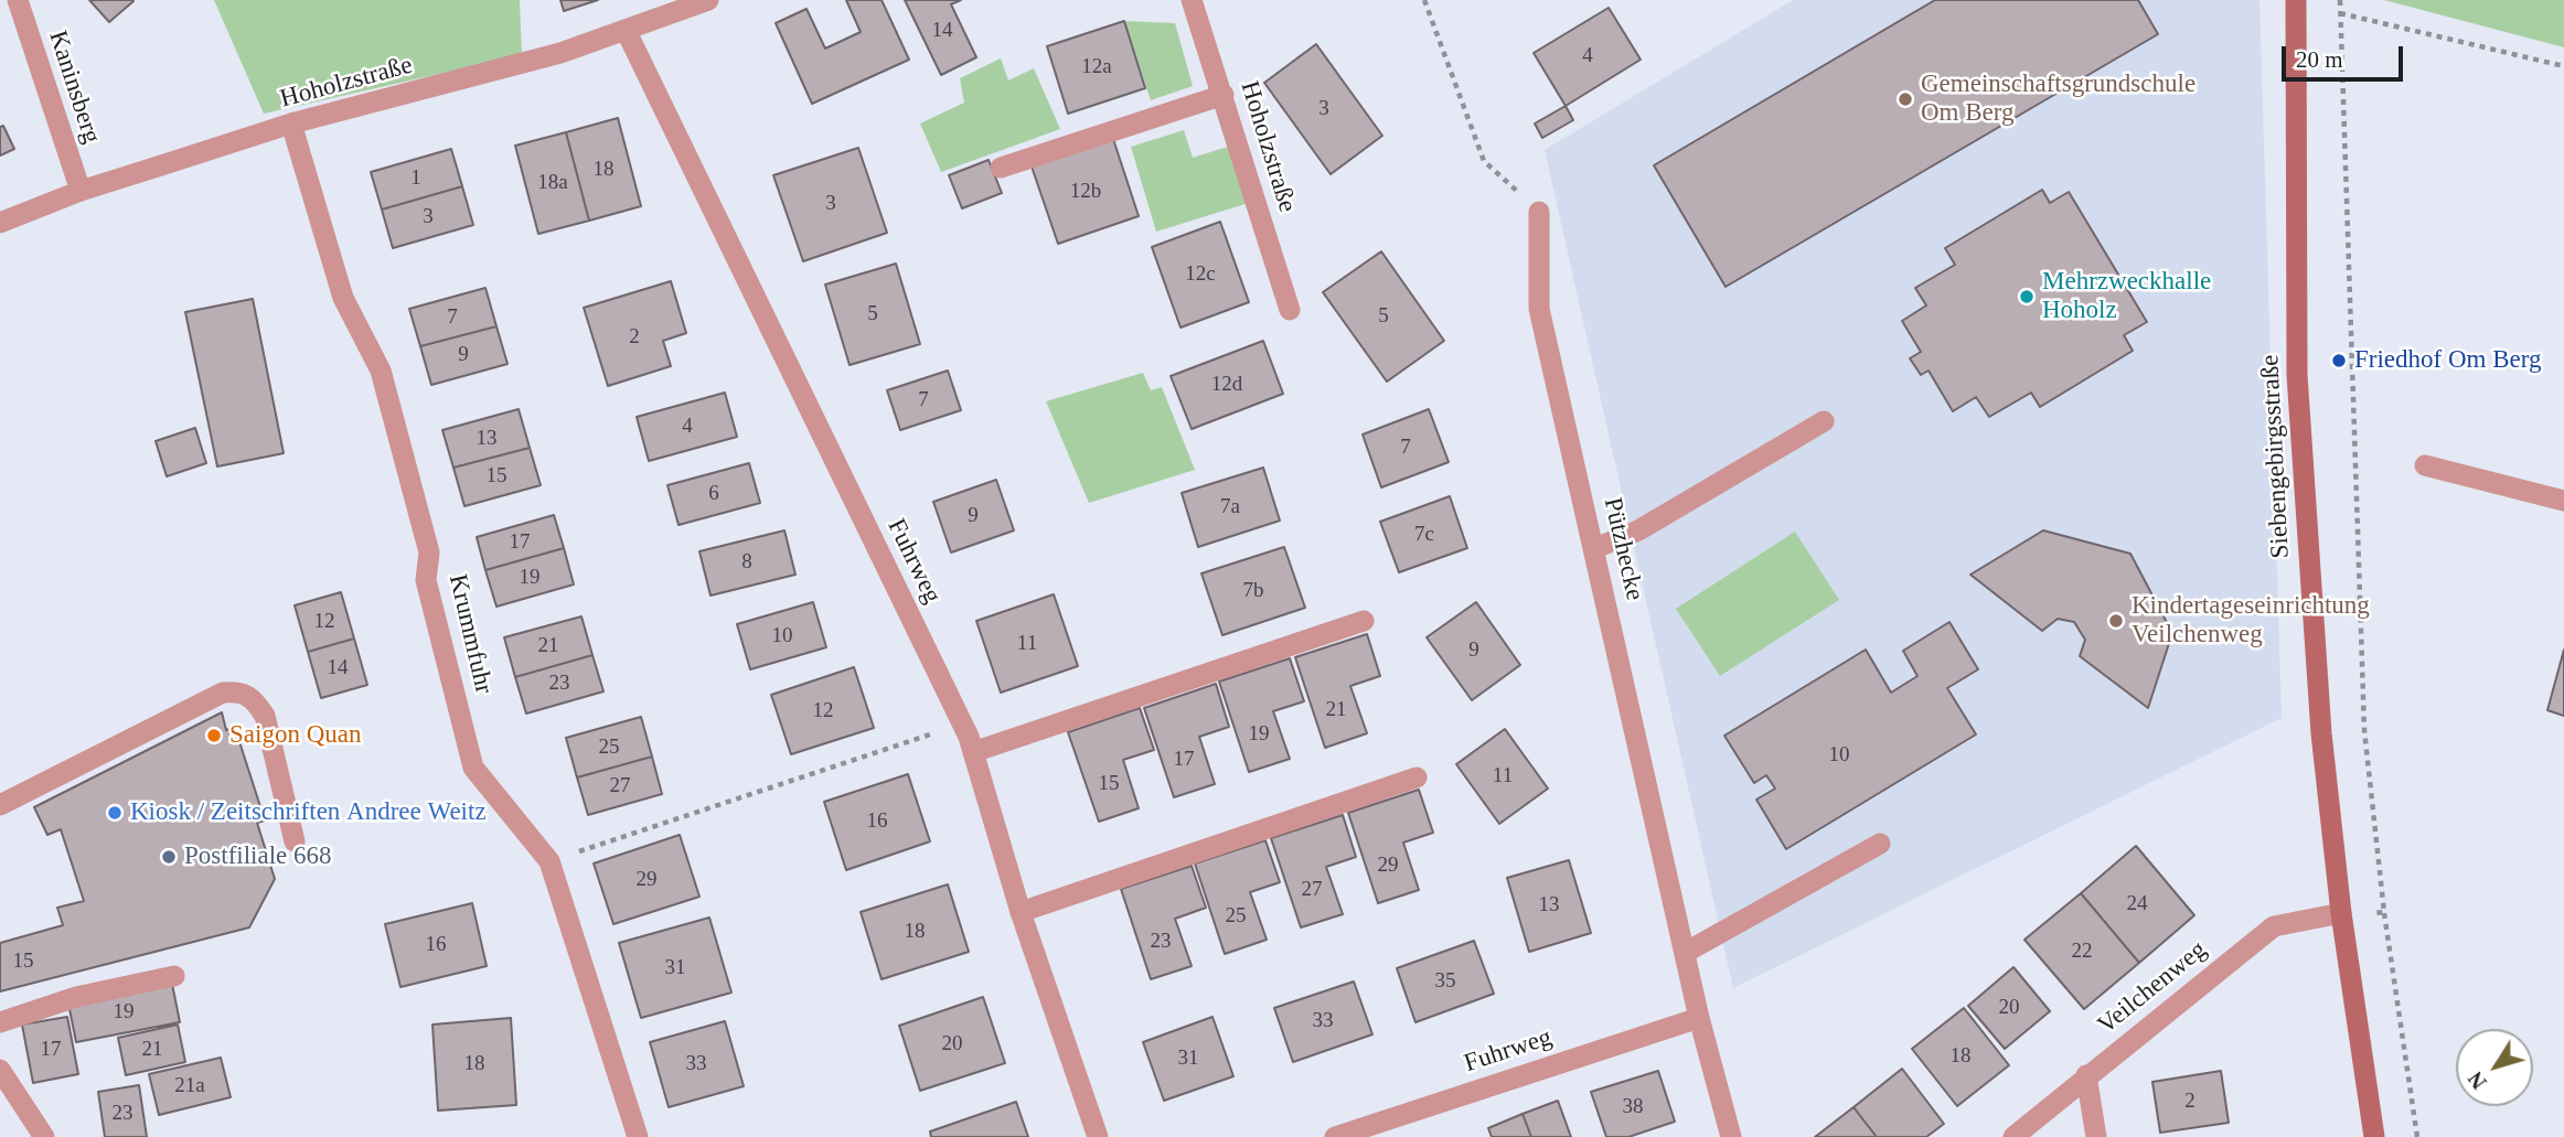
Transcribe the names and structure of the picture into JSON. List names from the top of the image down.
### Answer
{
  "streets": {
    "main road": ["Siebengebirgsstraße"],
    "street": [
      "Hoholzstraße",
      "Kaninsberg",
      "Pützhecke",
      "Fuhrweg",
      "Krummfuhr",
      "Veilchenweg"
    ]
  },
  "crossings": [
    ["Hoholzstraße", "Kaninsberg"],
    ["Hoholzstraße", "Fuhrweg"],
    ["Hoholzstraße", "Krummfuhr"],
    ["Siebengebirgsstraße", "Veilchenweg"],
    ["Pützhecke", "Fuhrweg"]
  ],
  "places": [
    "Gemeinschaftsgrundschule Om Berg",
    "Mehrzweckhalle Hoholz",
    "Friedhof Om Berg",
    "Kindertageseinrichtung Veilchenweg",
    "Saigon Quan",
    "Kiosk / Zeitschriften Andree Weitz",
    "Postfiliale 668"
  ],
  "house_numbers": [
    "14",
    "4",
    "12a",
    "3",
    "18",
    "1",
    "18a",
    "12b",
    "3",
    "3",
    "12c",
    "5",
    "5",
    "7",
    "2",
    "9",
    "12d",
    "7",
    "4",
    "13",
    "7",
    "15",
    "6",
    "7a",
    "9",
    "7c",
    "17",
    "8",
    "19",
    "7b",
    "12",
    "10",
    "11",
    "21",
    "9",
    "14",
    "23",
    "21",
    "12",
    "19",
    "25",
    "10",
    "17",
    "11",
    "15",
    "27",
    "16",
    "29",
    "29",
    "27",
    "24",
    "13",
    "25",
    "18",
    "23",
    "16",
    "22",
    "15",
    "31",
    "35",
    "20",
    "19",
    "33",
    "20",
    "17",
    "21",
    "18",
    "31",
    "18",
    "33",
    "21a",
    "2",
    "38",
    "23"
  ],
  "scale_bar": "20 m",
  "north": "bottom left"
}
